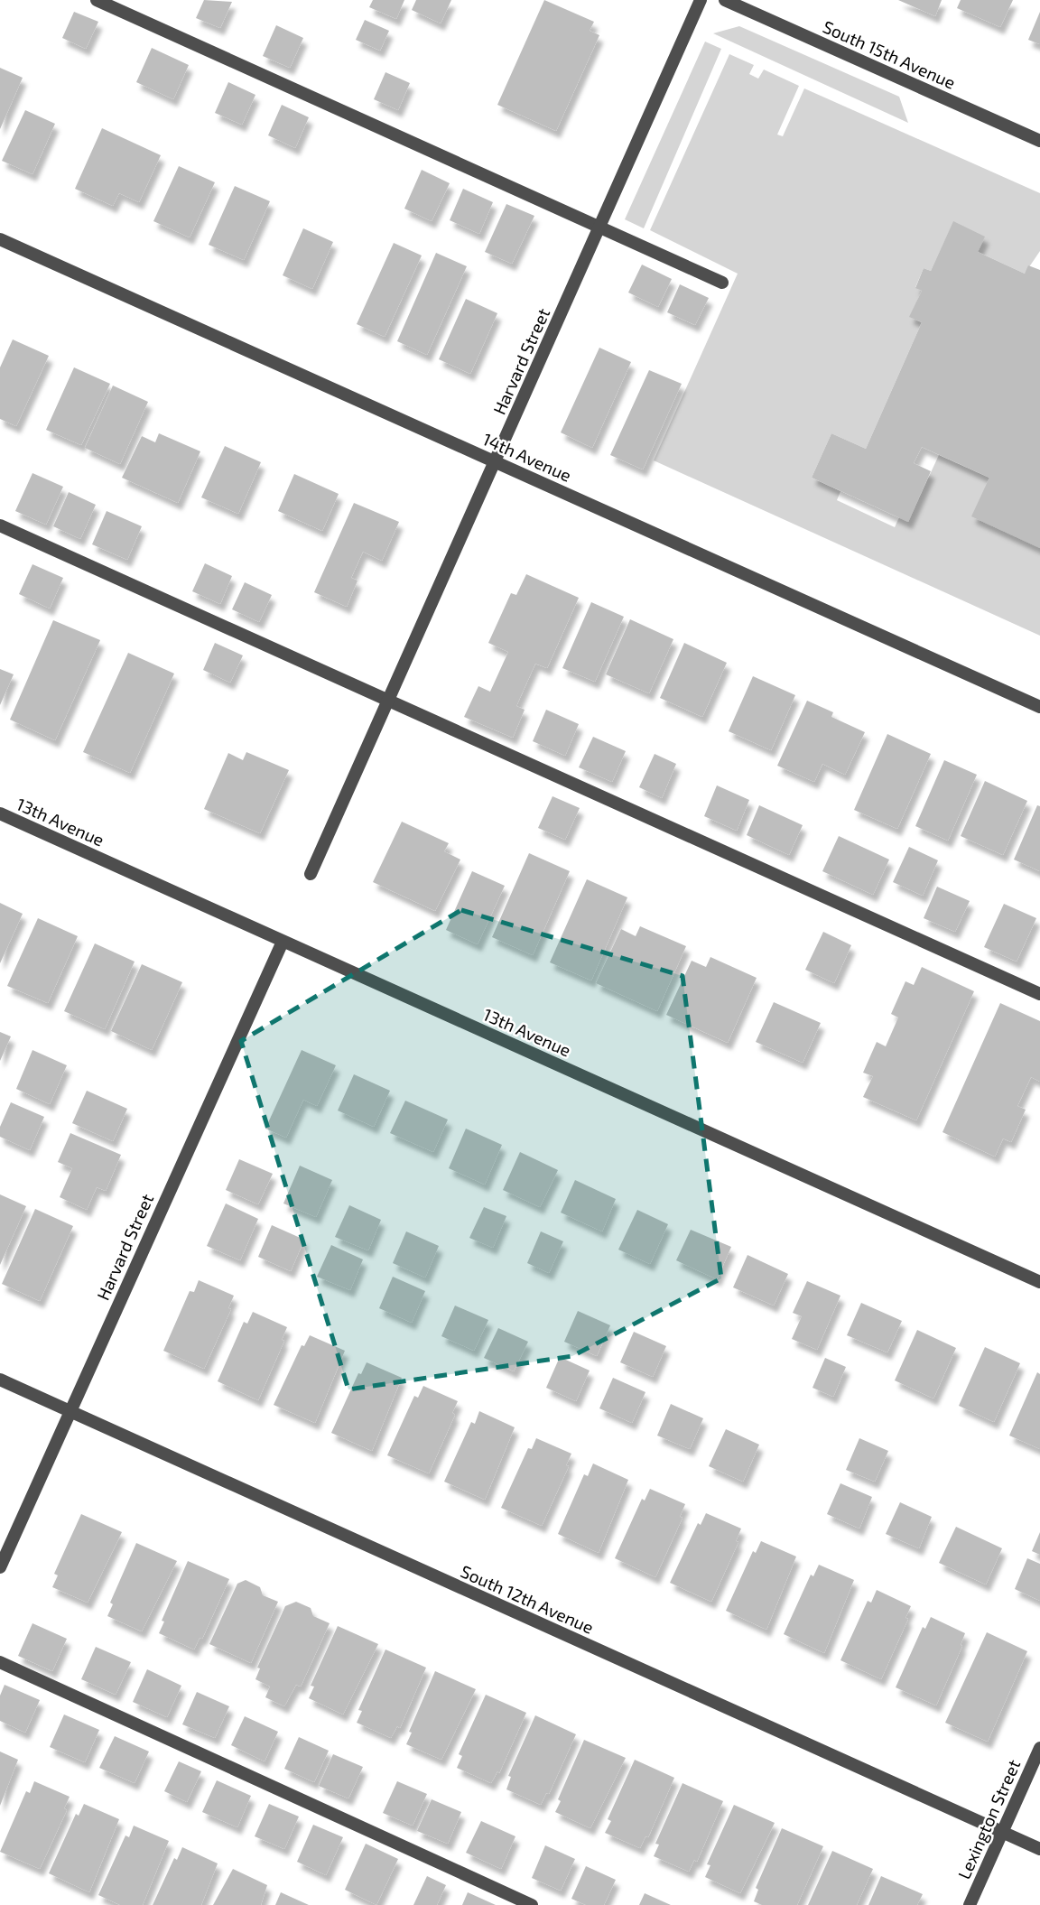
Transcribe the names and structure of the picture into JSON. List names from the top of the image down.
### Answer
{
  "streets": {
    "street": [
      "South 15th Avenue",
      "Harvard Street",
      "14th Avenue",
      "13th Avenue",
      "South 12th Avenue",
      "Lexington Street"
    ]
  },
  "crossings": [
    ["Harvard Street", "14th Avenue"],
    ["Harvard Street", "13th Avenue"],
    ["Harvard Street", "South 12th Avenue"],
    ["South 12th Avenue", "Lexington Street"]
  ]
}
